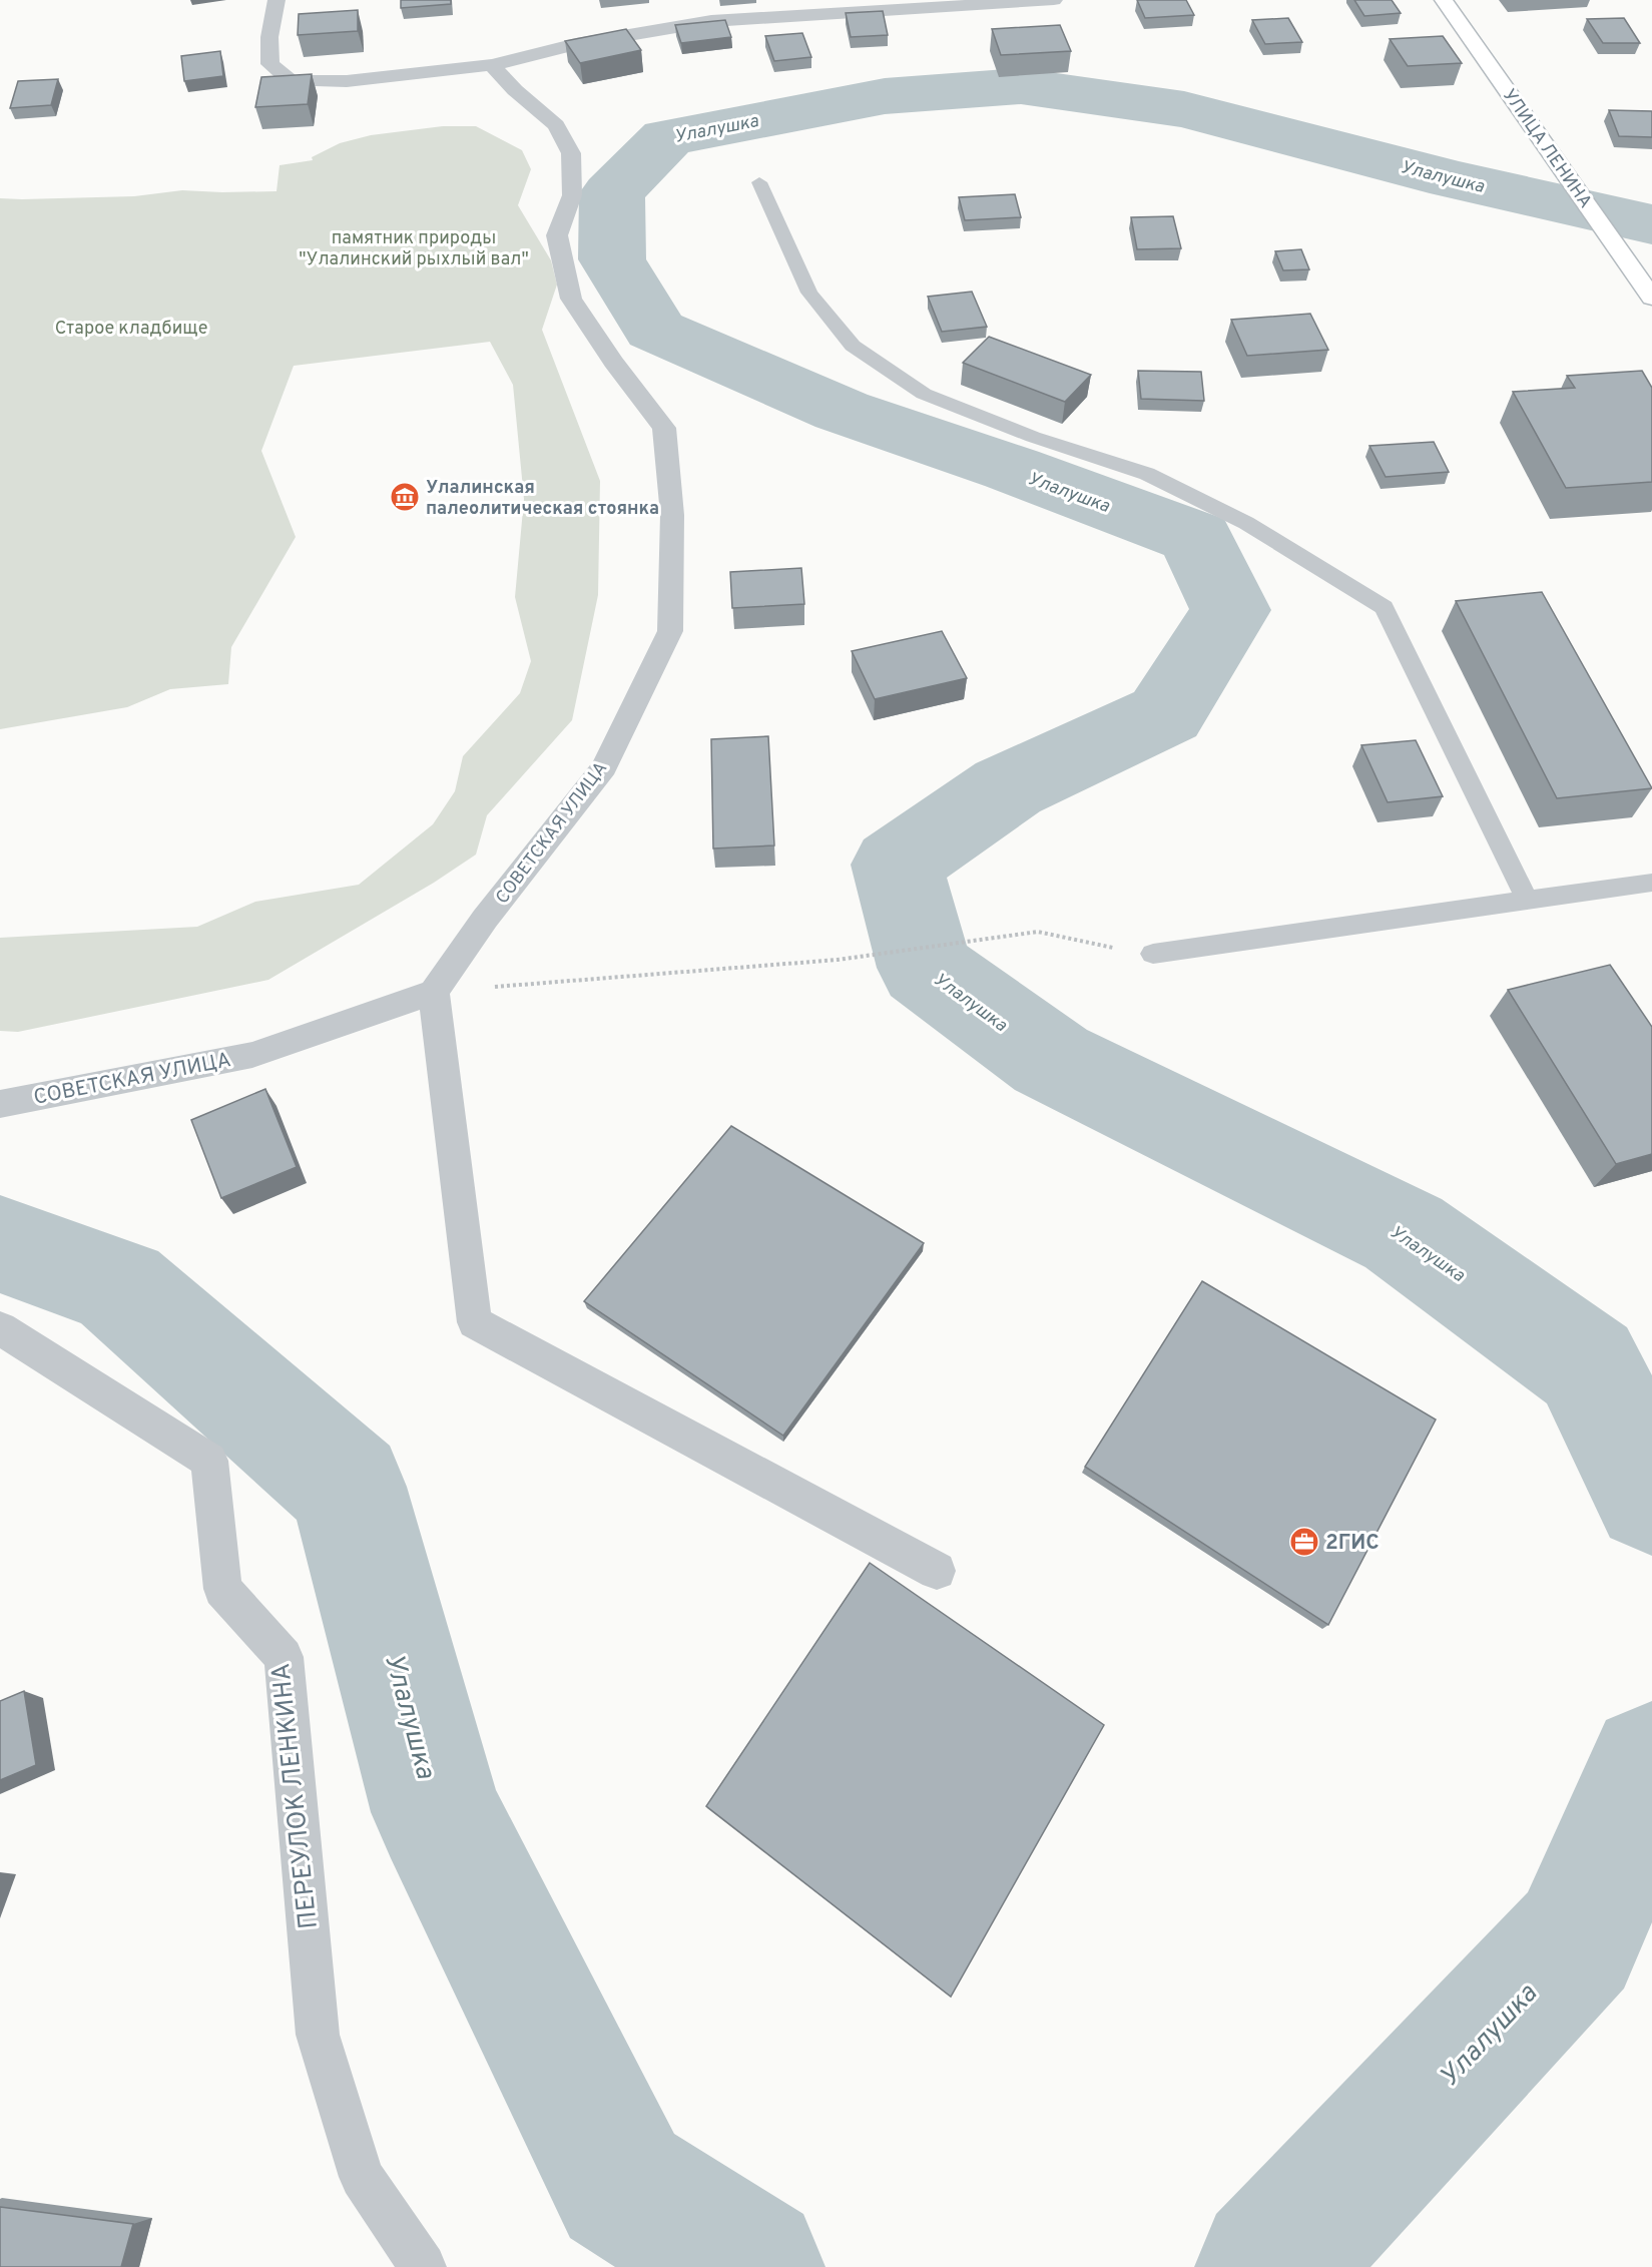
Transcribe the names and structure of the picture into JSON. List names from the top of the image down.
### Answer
{
  "streets": {
    "street": ["УЛИЦА ЛЕНИНА", "СОВЕТСКАЯ УЛИЦА", "ПЕРЕУЛОК ЛЕНКИНА"]
  },
  "water": ["Улалушка"],
  "parks": ["памятник природы \"Улалинский рыхлый вал\"", "Старое кладбище"],
  "places": {
    "museum": ["Улалинская палеолитическая стоянка"],
    "office": ["2ГИС"]
  }
}
